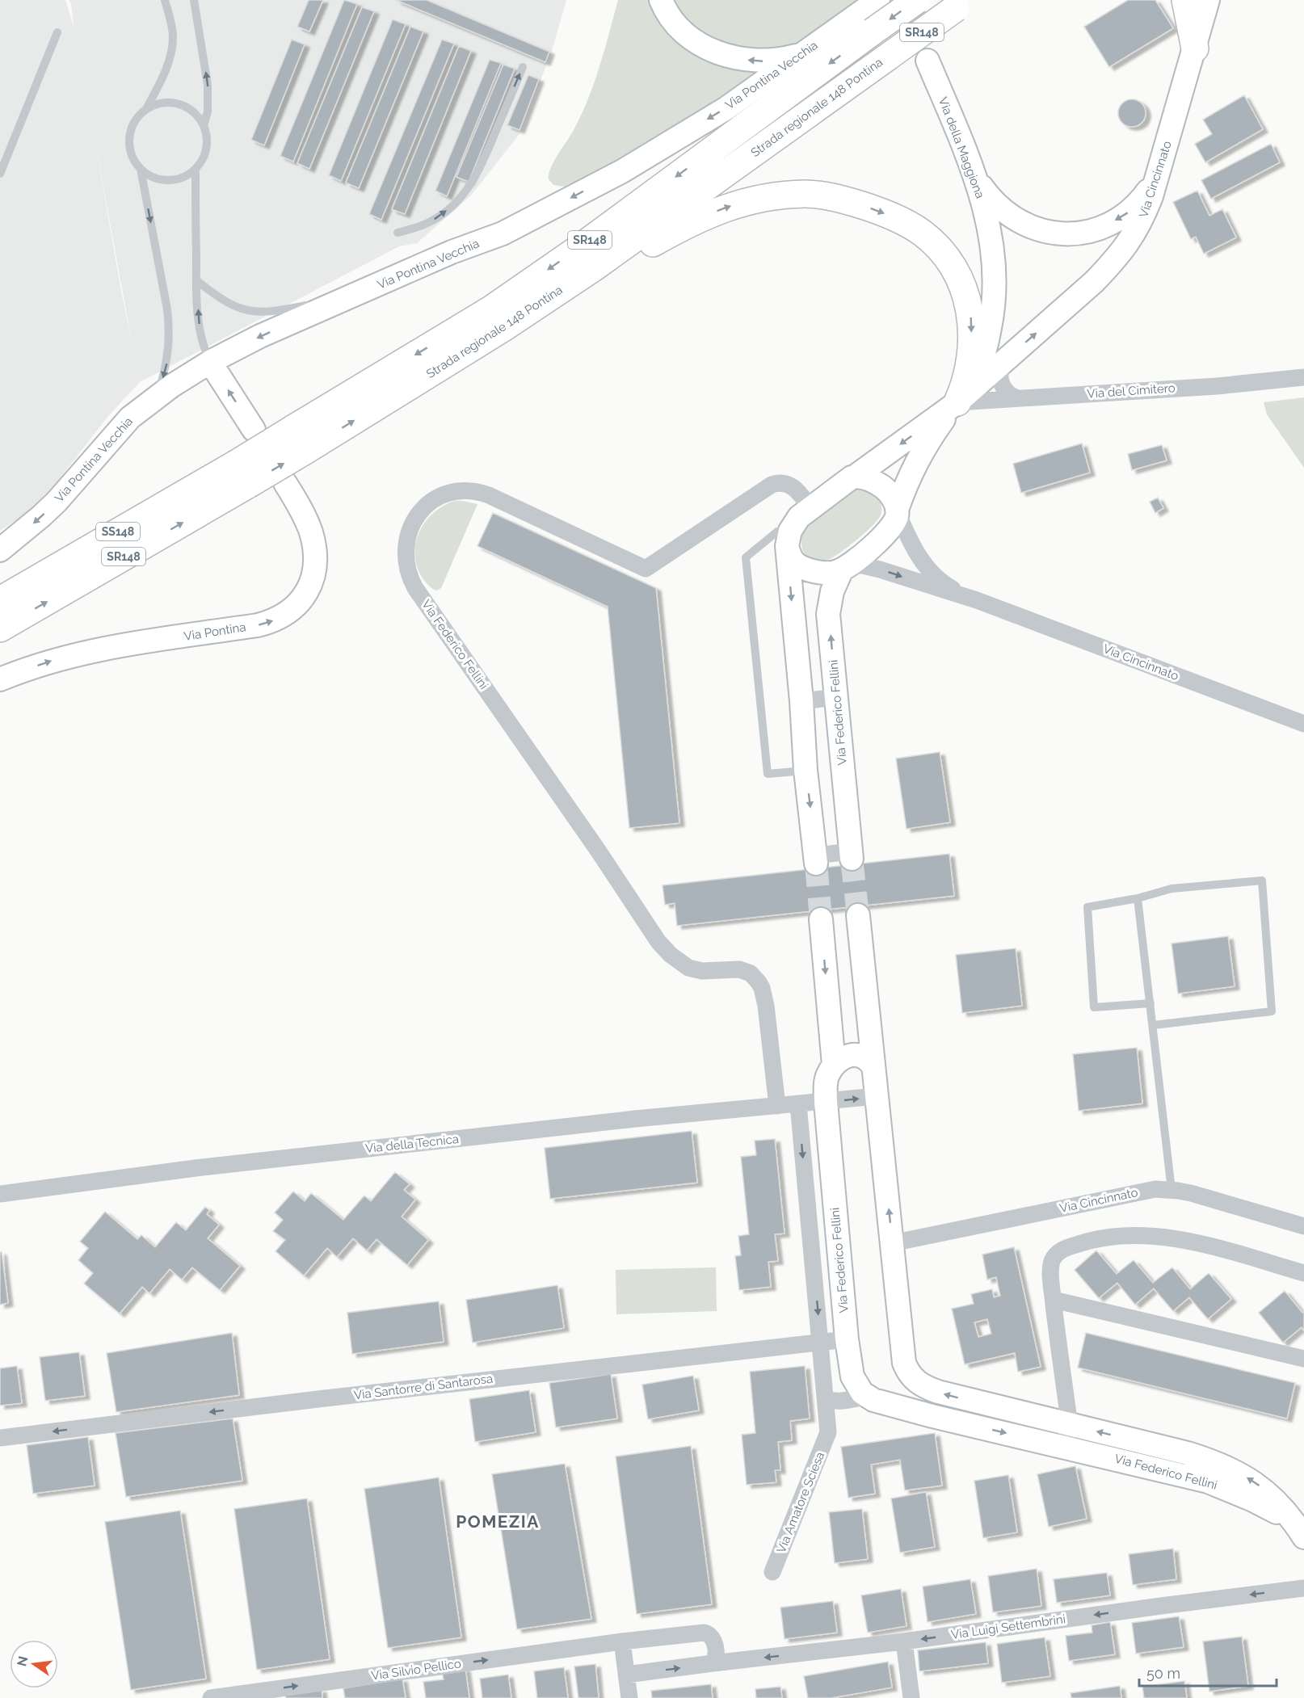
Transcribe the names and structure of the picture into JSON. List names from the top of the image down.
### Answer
{
  "streets": {
    "highway": ["SR148", "Strada regionale 148 Pontina", "SS148"],
    "street": [
      "Via Pontina Vecchia",
      "Via della Maggiona",
      "Via Cincinnato",
      "Via del Cimitero",
      "Via Pontina",
      "Via Federico Fellini",
      "Via della Tecnica",
      "Via Santorre di Santarosa",
      "Via Amatore Sciesa",
      "Via Luigi Settembrini",
      "Via Silvio Pellico"
    ]
  },
  "crossings": [
    ["Via Pontina Vecchia", "Strada regionale 148 Pontina"],
    ["Strada regionale 148 Pontina", "SS148"],
    ["Via della Maggiona", "Via Cincinnato"],
    ["Via della Maggiona", "Via del Cimitero"],
    ["Via Cincinnato", "Via del Cimitero"],
    ["Via Cincinnato", "Via Federico Fellini"],
    ["Via Federico Fellini", "Via della Tecnica"],
    ["Via Federico Fellini", "Via Santorre di Santarosa"],
    ["Via Luigi Settembrini", "Via Silvio Pellico"]
  ],
  "one_way": ["Via Pontina Vecchia", "Via Santorre di Santarosa", "Via Silvio Pellico"],
  "districts": ["POMEZIA"],
  "scale_bar": "50 m",
  "north": "left"
}
